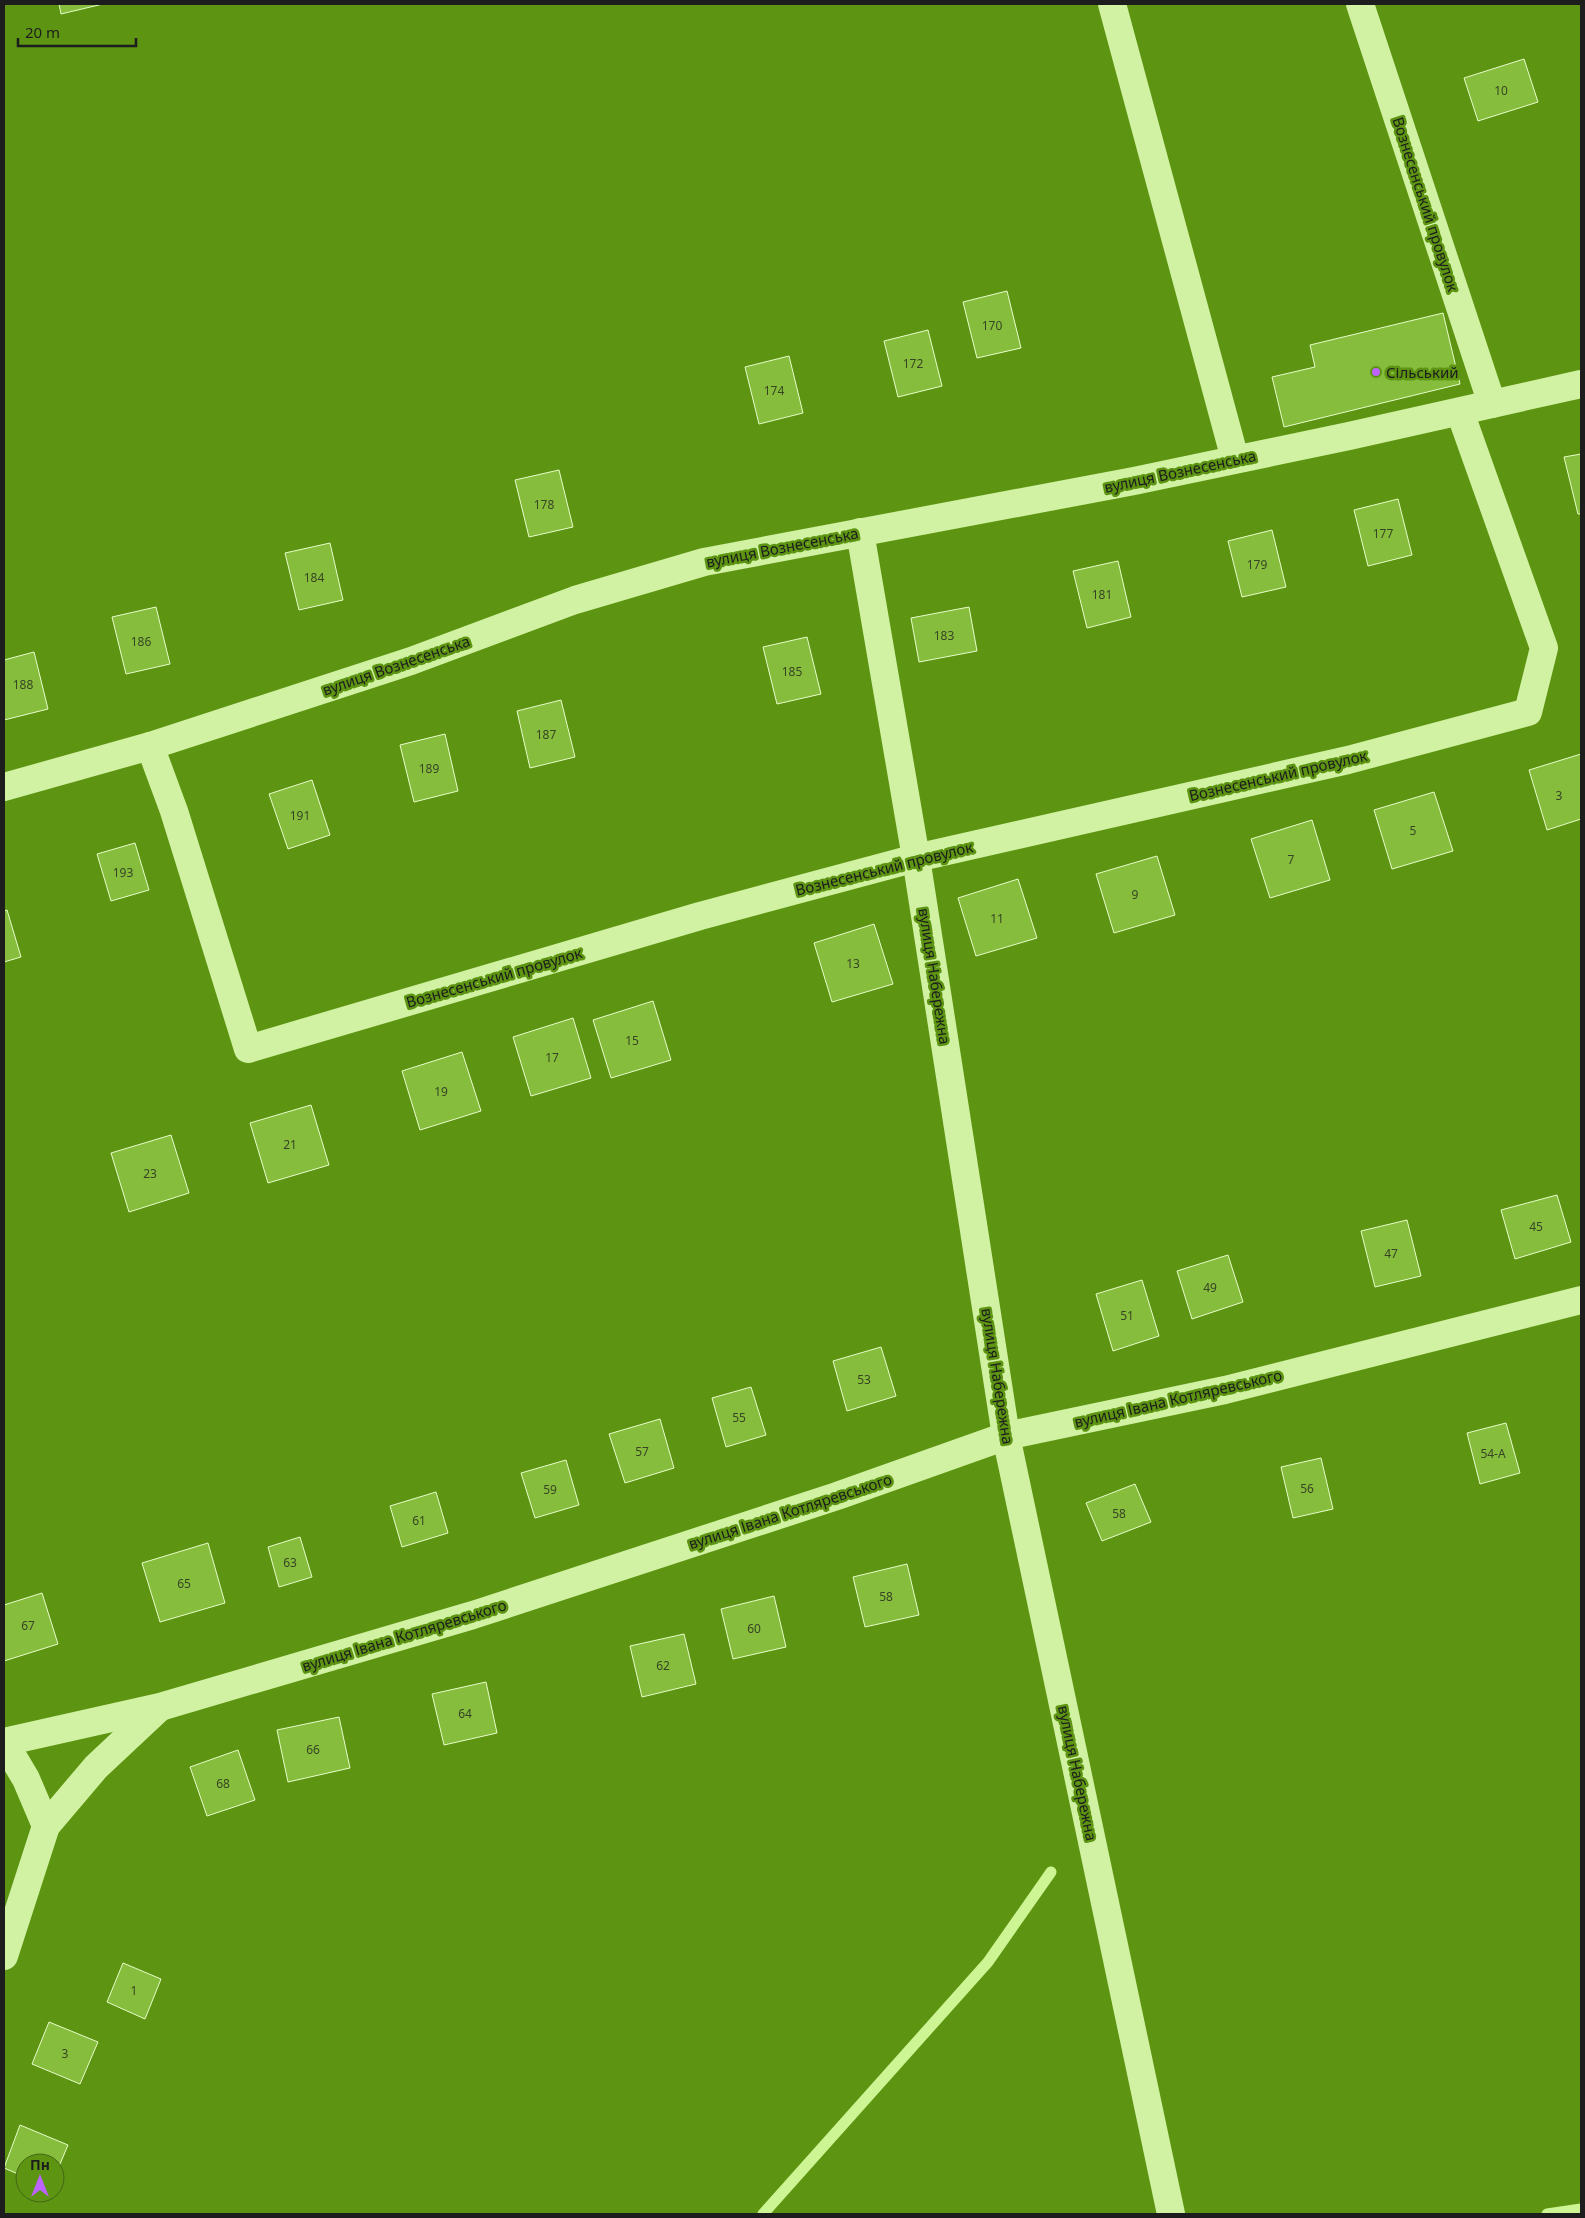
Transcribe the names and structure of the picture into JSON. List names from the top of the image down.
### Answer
{
  "streets": {
    "street": [
      "Вознесенський провулок",
      "вулиця Вознесенська",
      "вулиця Набережна",
      "вулиця Івана Котляревського"
    ]
  },
  "crossings": [
    ["Вознесенський провулок", "вулиця Вознесенська"],
    ["Вознесенський провулок", "вулиця Набережна"],
    ["вулиця Вознесенська", "вулиця Набережна"],
    ["вулиця Набережна", "вулиця Івана Котляревського"]
  ],
  "places": ["Сільський"],
  "house_numbers": [
    "10",
    "170",
    "172",
    "174",
    "178",
    "177",
    "179",
    "184",
    "181",
    "183",
    "186",
    "185",
    "188",
    "187",
    "189",
    "3",
    "191",
    "5",
    "7",
    "193",
    "9",
    "11",
    "13",
    "15",
    "17",
    "19",
    "21",
    "23",
    "45",
    "47",
    "49",
    "51",
    "53",
    "55",
    "57",
    "54-А",
    "56",
    "59",
    "58",
    "61",
    "63",
    "65",
    "58",
    "67",
    "60",
    "62",
    "64",
    "66",
    "68",
    "1",
    "3"
  ],
  "scale_bar": "20 m",
  "north": "top"
}
